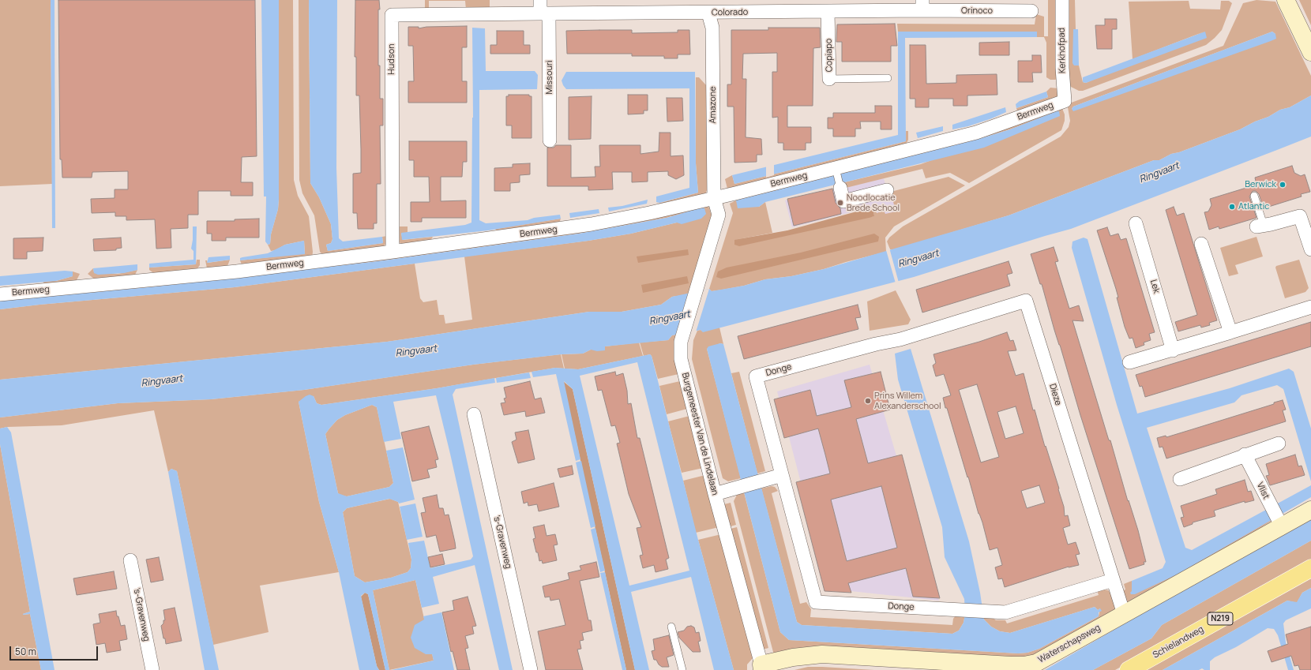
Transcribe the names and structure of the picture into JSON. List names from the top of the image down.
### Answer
{
  "streets": {
    "main road": ["N219", "Schielandweg"],
    "street": [
      "Orinoco",
      "Colorado",
      "Kerkhofpad",
      "Copiapo",
      "Hudson",
      "Missouri",
      "Amazone",
      "Bermweg",
      "Lek",
      "Donge",
      "Dieze",
      "Burgemeester Van de Lindelaan",
      "Vlist",
      "'s-Gravenweg",
      "Waterschapsweg"
    ]
  },
  "crossings": [
    ["Orinoco", "Colorado"],
    ["Colorado", "Copiapo"],
    ["Colorado", "Hudson"],
    ["Colorado", "Missouri"],
    ["Colorado", "Amazone"],
    ["Kerkhofpad", "Bermweg"],
    ["Hudson", "Missouri"],
    ["Hudson", "Bermweg"],
    ["Amazone", "Bermweg"],
    ["Amazone", "Burgemeester Van de Lindelaan"],
    ["Bermweg", "Burgemeester Van de Lindelaan"],
    ["Donge", "Dieze"],
    ["Dieze", "Waterschapsweg"],
    ["Burgemeester Van de Lindelaan", "Waterschapsweg"],
    ["Vlist", "Waterschapsweg"]
  ],
  "water": ["Ringvaart"],
  "places": [
    "Berwick",
    "Noodlocatie Brede School",
    "Atlantic",
    "Prins Willem Alexanderschool"
  ],
  "scale_bar": "50 m"
}
